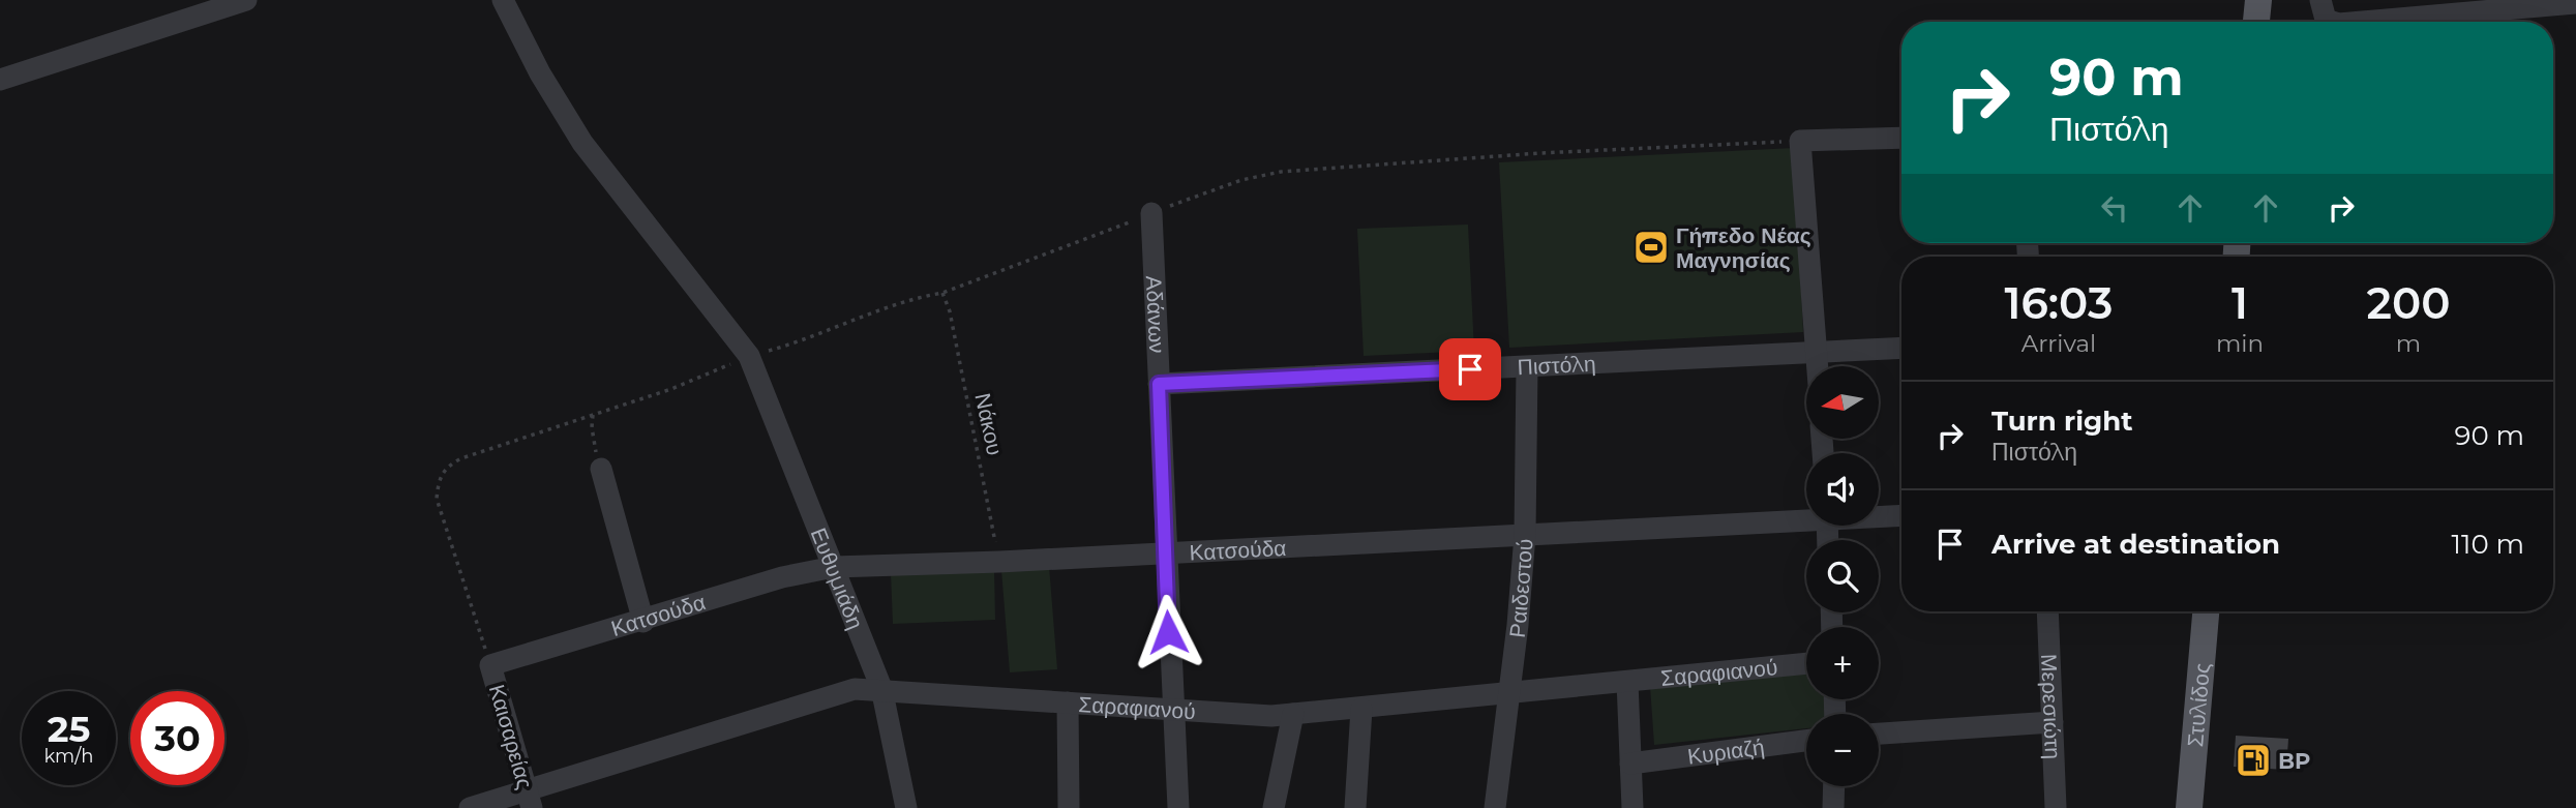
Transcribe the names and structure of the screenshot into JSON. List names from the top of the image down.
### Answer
{
  "streets": {
    "main road": ["Στυλίδος"],
    "street": [
      "Αδάνων",
      "Πιστόλη",
      "Κατσούδα",
      "Ευθυμιάδη",
      "Ραιδεστού",
      "Σαραφιανού",
      "Μερεσιώτη",
      "Καισαρείας",
      "Κυριαζή"
    ],
    "path": ["Νάκου"]
  },
  "crossings": [
    ["Αδάνων", "Πιστόλη"],
    ["Αδάνων", "Κατσούδα"],
    ["Αδάνων", "Σαραφιανού"],
    ["Πιστόλη", "Ραιδεστού"],
    ["Νάκου", "Κατσούδα"],
    ["Κατσούδα", "Ευθυμιάδη"],
    ["Κατσούδα", "Ραιδεστού"],
    ["Κατσούδα", "Καισαρείας"],
    ["Ευθυμιάδη", "Σαραφιανού"],
    ["Ραιδεστού", "Σαραφιανού"],
    ["Σαραφιανού", "Καισαρείας"]
  ],
  "places": {
    "sports": ["Γήπεδο Νέας Μαγνησίας"],
    "fuel station": ["BP"]
  },
  "north": "left",
  "page": {
    "turn": ["90 m", "Πιστόλη"],
    "eta": [
      "16:03",
      "Arrival",
      "1",
      "min",
      "200",
      "m"
    ],
    "map_buttons": ["+", "−"],
    "list": [
      {
        "name": "Turn right",
        "note": "Πιστόλη",
        "value": "90 m"
      },
      {
        "name": "Arrive at destination",
        "value": "110 m"
      }
    ],
    "speed": "25 km/h",
    "limit": "30"
  }
}
